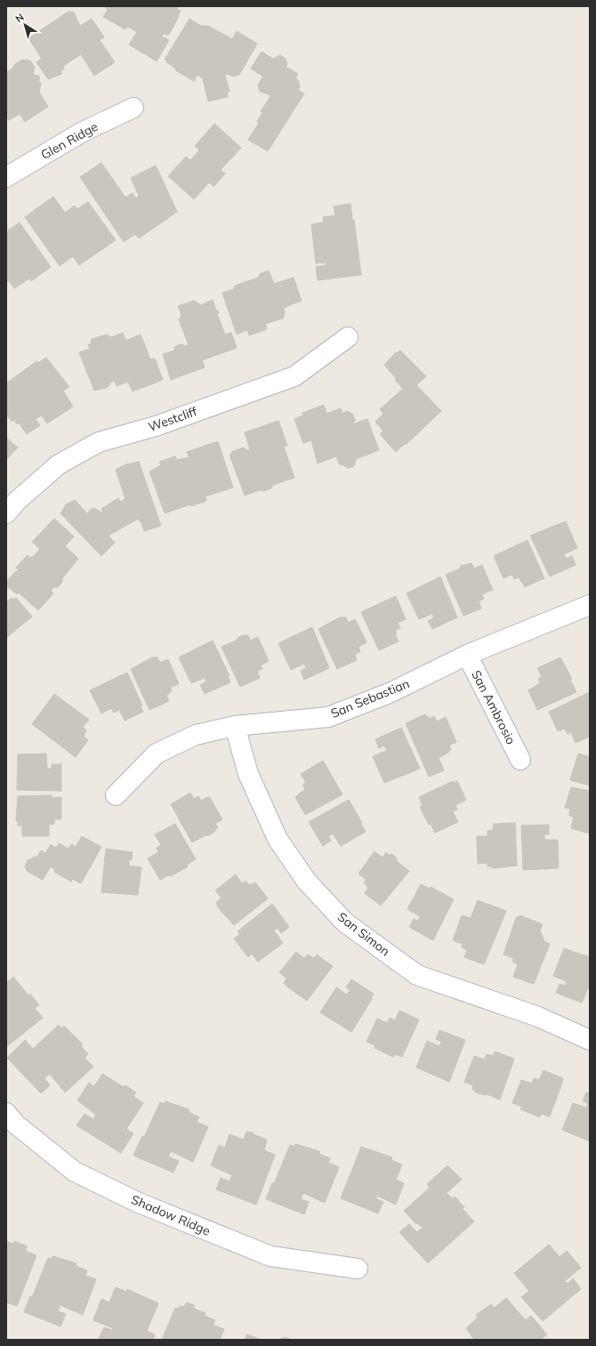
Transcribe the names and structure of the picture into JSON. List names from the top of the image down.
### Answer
{
  "streets": {
    "street": [
      "Glen Ridge",
      "Westcliff",
      "San Sebastian",
      "San Ambrosio",
      "San Simon",
      "Shadow Ridge"
    ]
  },
  "crossings": [
    ["San Sebastian", "San Ambrosio"],
    ["San Sebastian", "San Simon"]
  ],
  "north": "top left"
}
